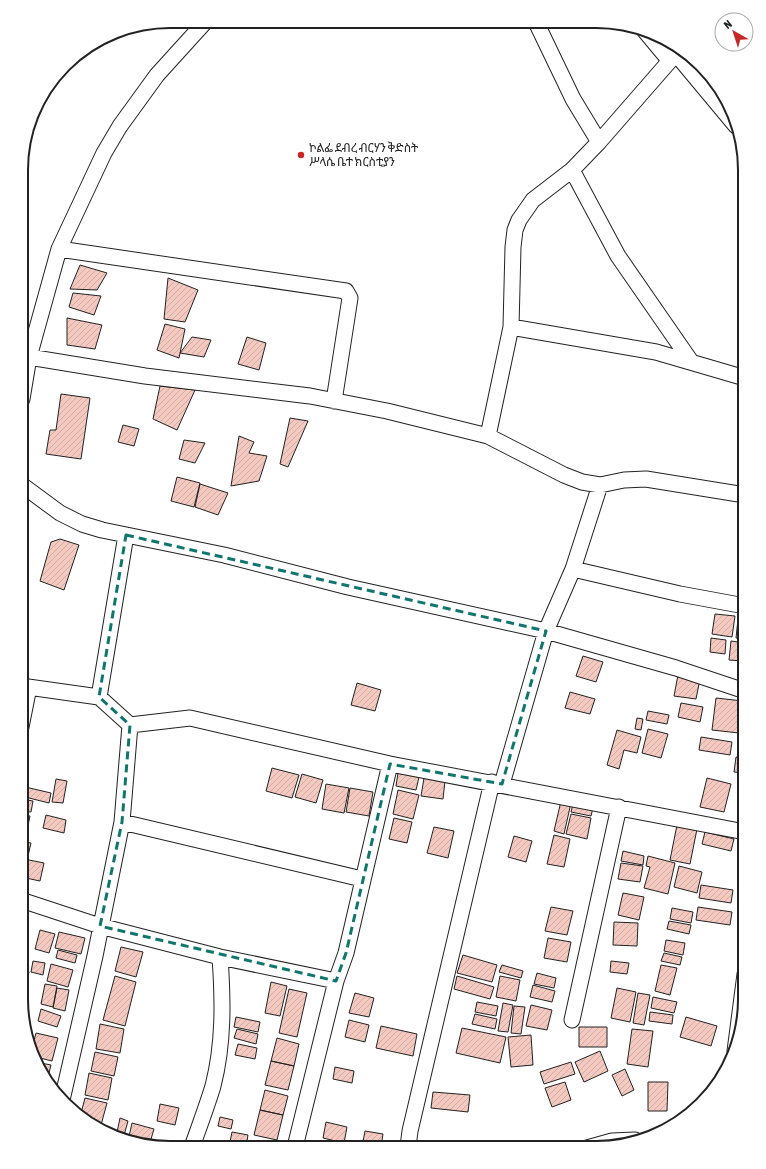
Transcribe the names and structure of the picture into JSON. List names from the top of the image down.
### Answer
{
  "places": ["ኮልፌ ደብረ ብርሃን ቅድስት ሥላሴ ቤተ ክርስቲያን"],
  "north": "top left"
}
